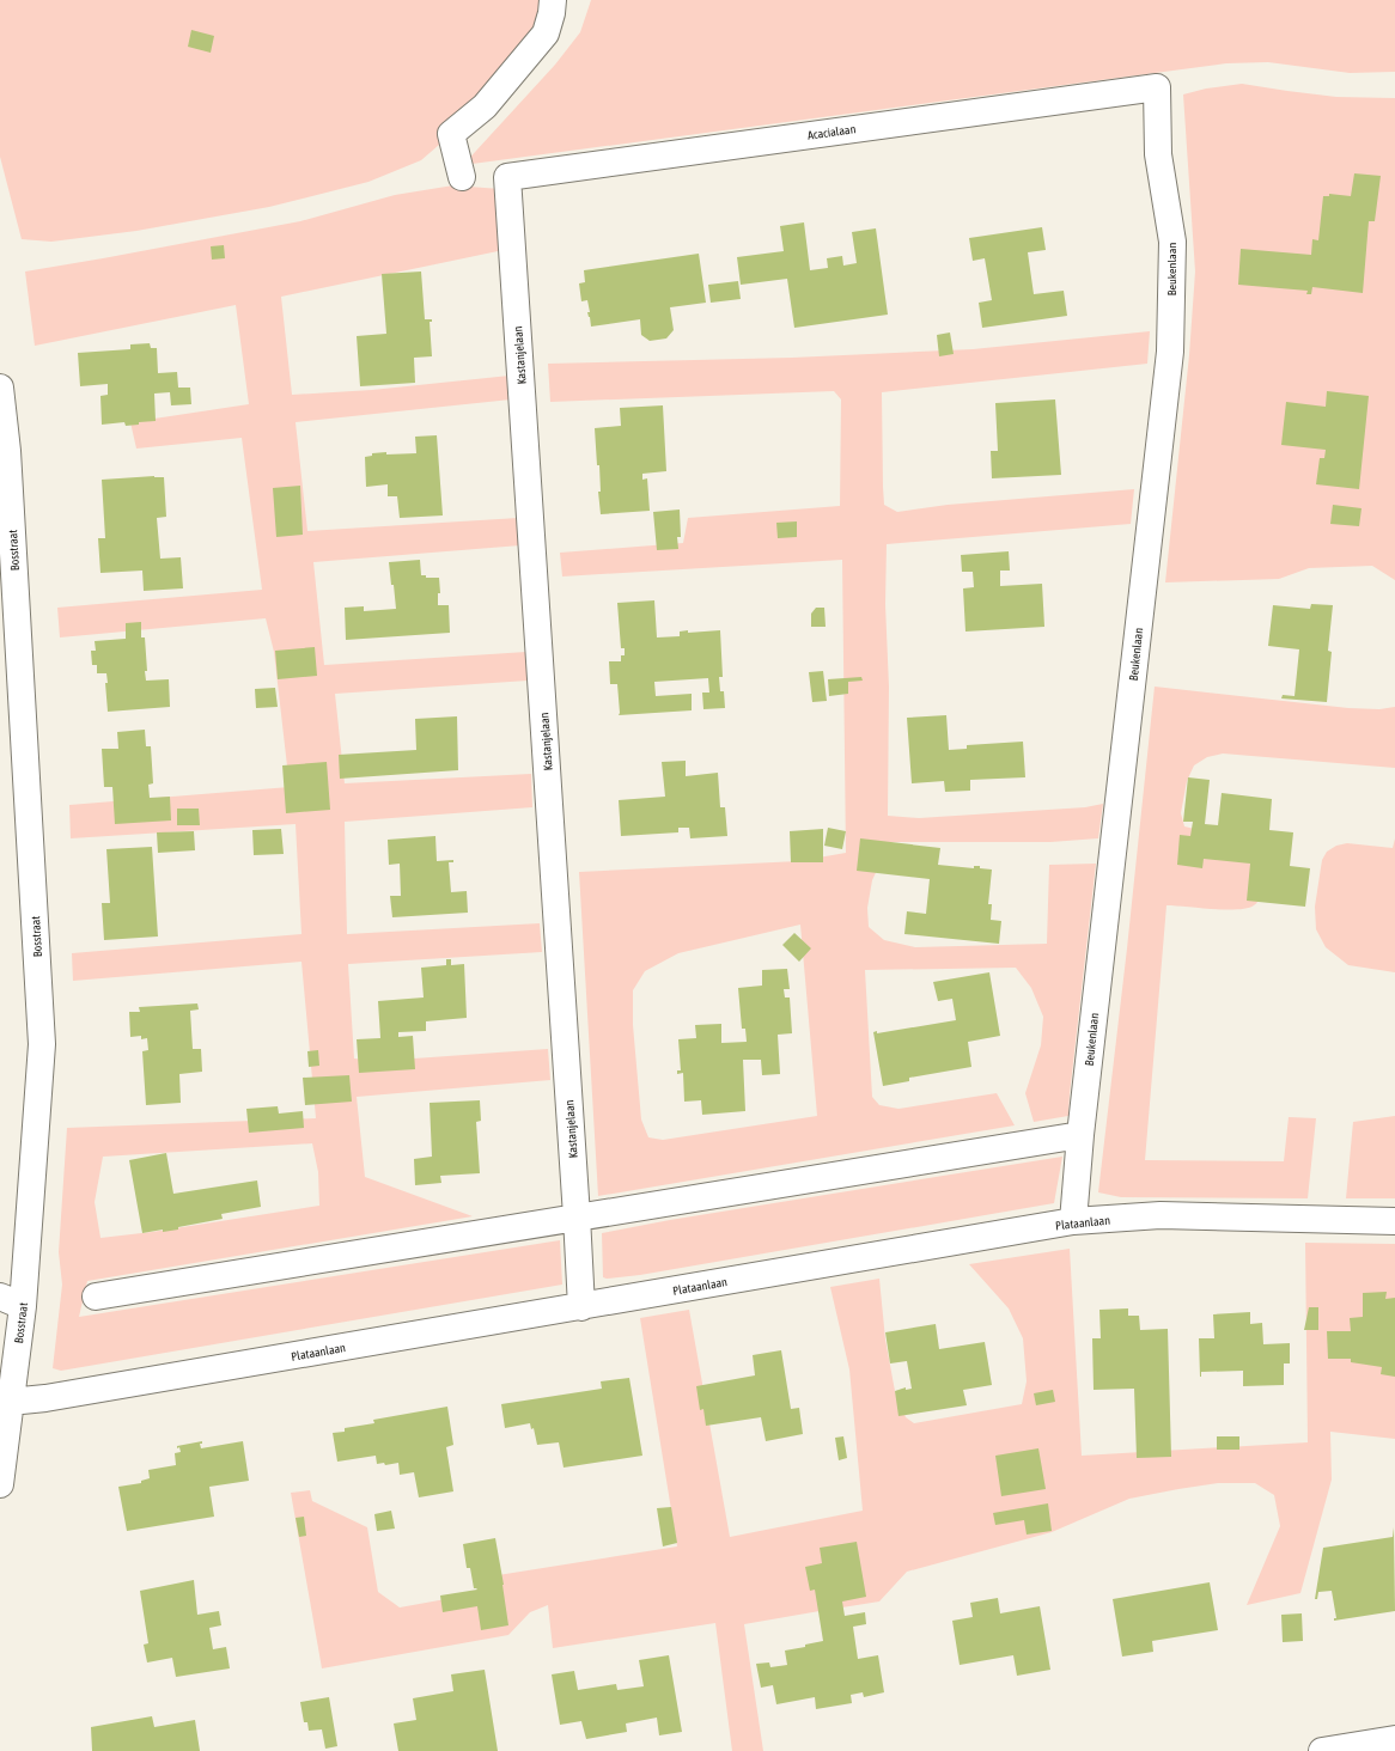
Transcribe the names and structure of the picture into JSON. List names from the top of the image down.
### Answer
{
  "streets": {
    "street": [
      "Acacialaan",
      "Beukenlaan",
      "Kastanjelaan",
      "Bosstraat",
      "Plataanlaan"
    ]
  },
  "crossings": [
    ["Acacialaan", "Beukenlaan"],
    ["Acacialaan", "Kastanjelaan"],
    ["Beukenlaan", "Plataanlaan"],
    ["Kastanjelaan", "Plataanlaan"],
    ["Bosstraat", "Plataanlaan"]
  ]
}
